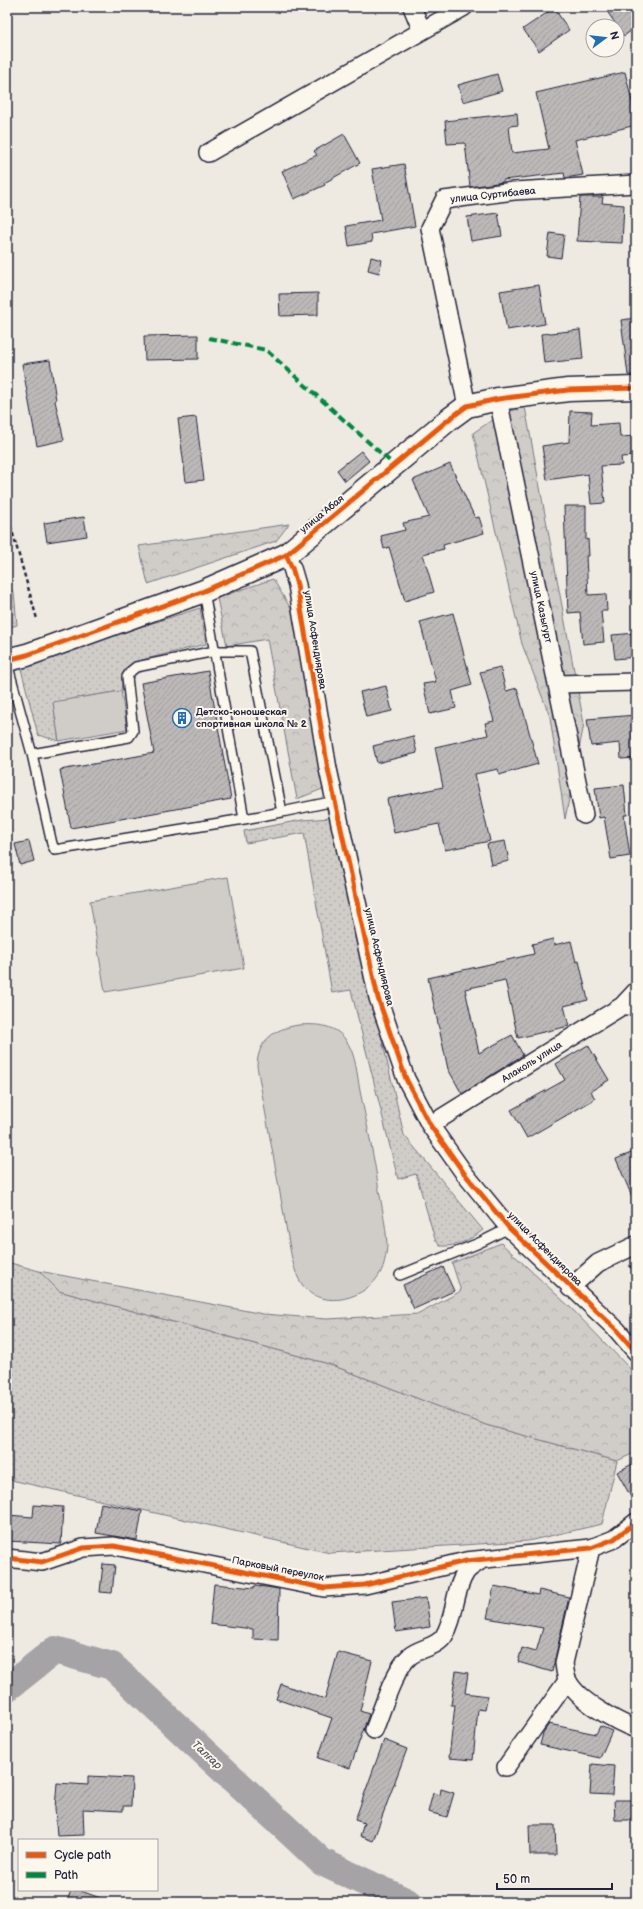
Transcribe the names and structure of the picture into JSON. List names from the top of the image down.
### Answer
{
  "streets": {
    "street": [
      "улица Суртибаева",
      "улица Абая",
      "улица Казыгурт",
      "улица Асфендиярова",
      "Алаколь улица",
      "Парковый переулок"
    ]
  },
  "crossings": [
    ["улица Суртибаева", "улица Абая"],
    ["улица Абая", "улица Казыгурт"],
    ["улица Абая", "улица Асфендиярова"],
    ["улица Асфендиярова", "Алаколь улица"]
  ],
  "water": ["Талғар"],
  "places": {
    "building": ["Детско-юношеская спортивная школа № 2"]
  },
  "legend": ["Cycle path", "Path"],
  "scale_bar": "50 m",
  "north": "right"
}
